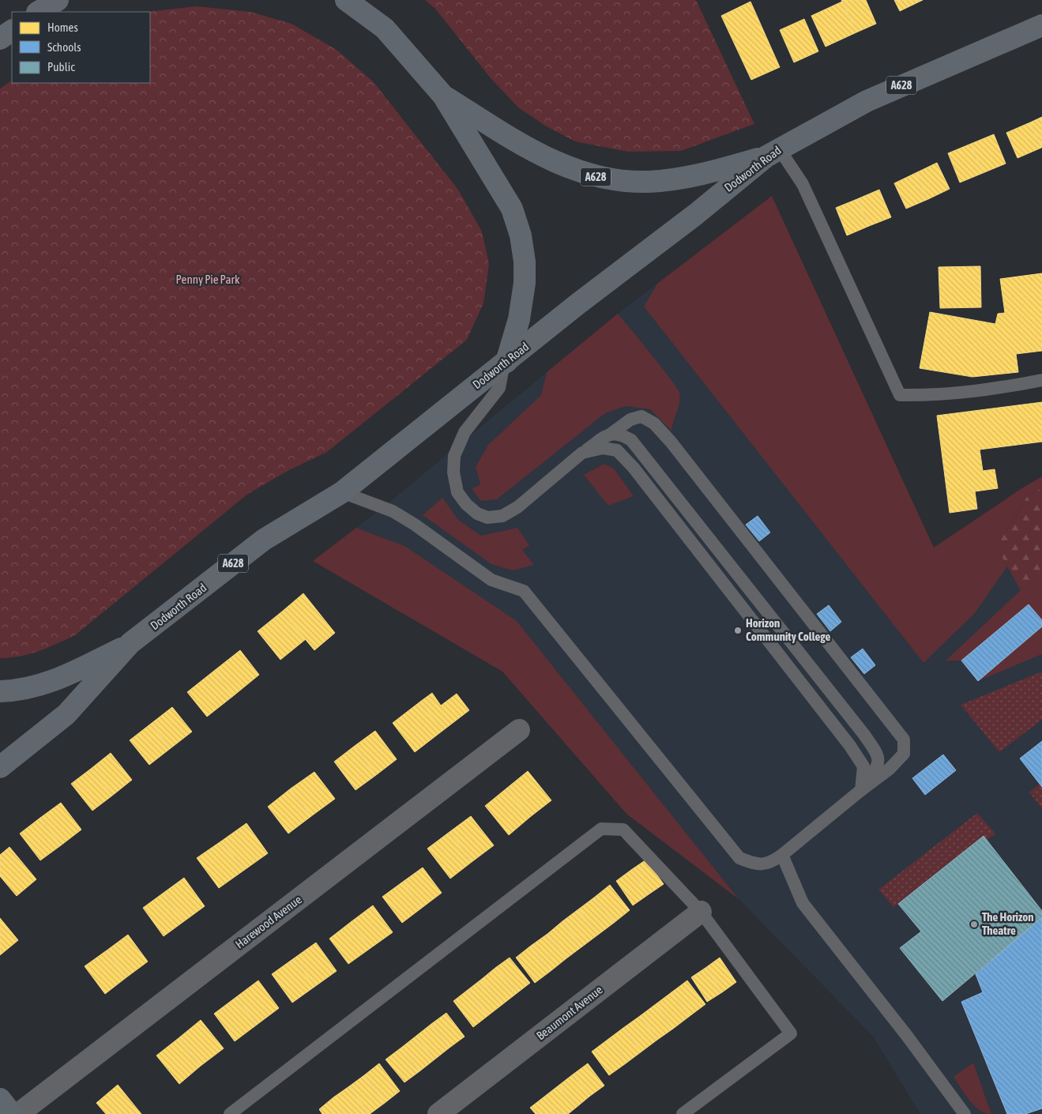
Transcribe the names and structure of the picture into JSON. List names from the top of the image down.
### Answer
{
  "streets": {
    "highway": ["A628", "Dodworth Road"],
    "street": ["Harewood Avenue", "Beaumont Avenue"]
  },
  "crossings": [
    ["A628", "Dodworth Road"]
  ],
  "parks": ["Penny Pie Park"],
  "places": ["Horizon Community College", "The Horizon Theatre"],
  "legend": ["Homes", "Schools", "Public"]
}
